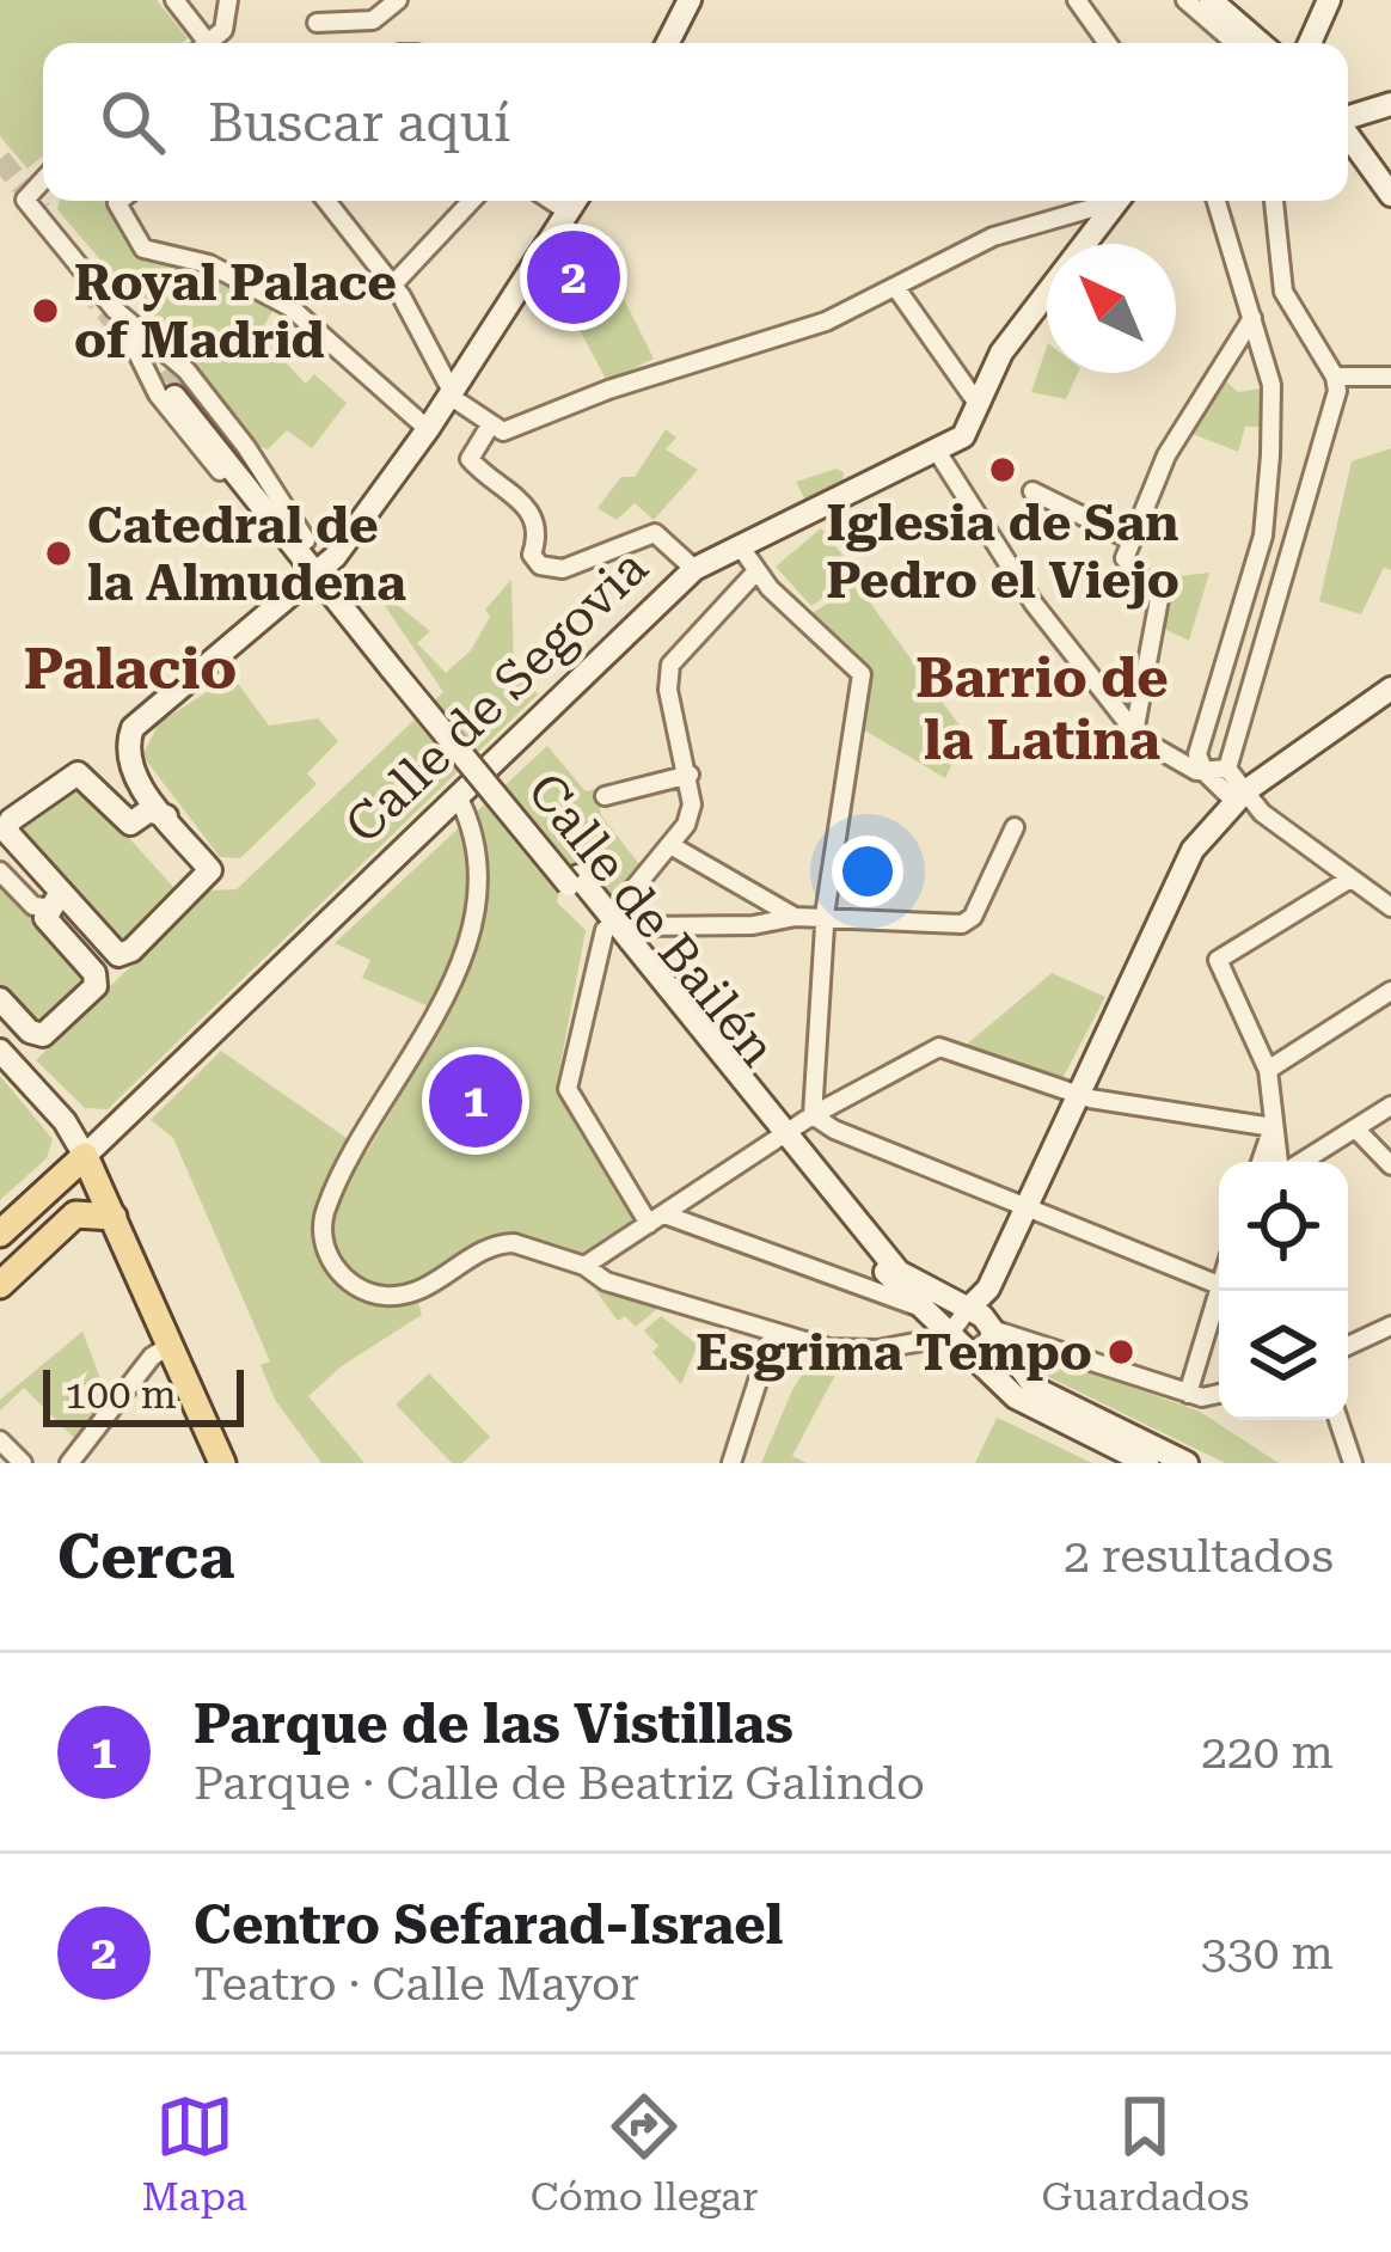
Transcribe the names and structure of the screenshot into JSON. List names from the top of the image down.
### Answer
{
  "streets": {
    "main road": ["Calle de Segovia"],
    "street": ["Calle de Bailén"]
  },
  "districts": ["Palacio", "Barrio de la Latina"],
  "places": [
    "Royal Palace of Madrid",
    "Iglesia de San Pedro el Viejo",
    "Catedral de la Almudena",
    "Esgrima Tempo"
  ],
  "scale_bar": "100 m",
  "north": "top left",
  "page": {
    "search": "Buscar aquí",
    "pins": ["2", "1"],
    "scale": "100 m",
    "heading": ["Cerca", "2 resultados"],
    "list": [
      {
        "mark": "1",
        "name": "Parque de las Vistillas",
        "note": "Parque · Calle de Beatriz Galindo",
        "value": "220 m"
      },
      {
        "mark": "2",
        "name": "Centro Sefarad-Israel",
        "note": "Teatro · Calle Mayor",
        "value": "330 m"
      }
    ],
    "nav": ["Mapa", "Cómo llegar", "Guardados"]
  }
}
